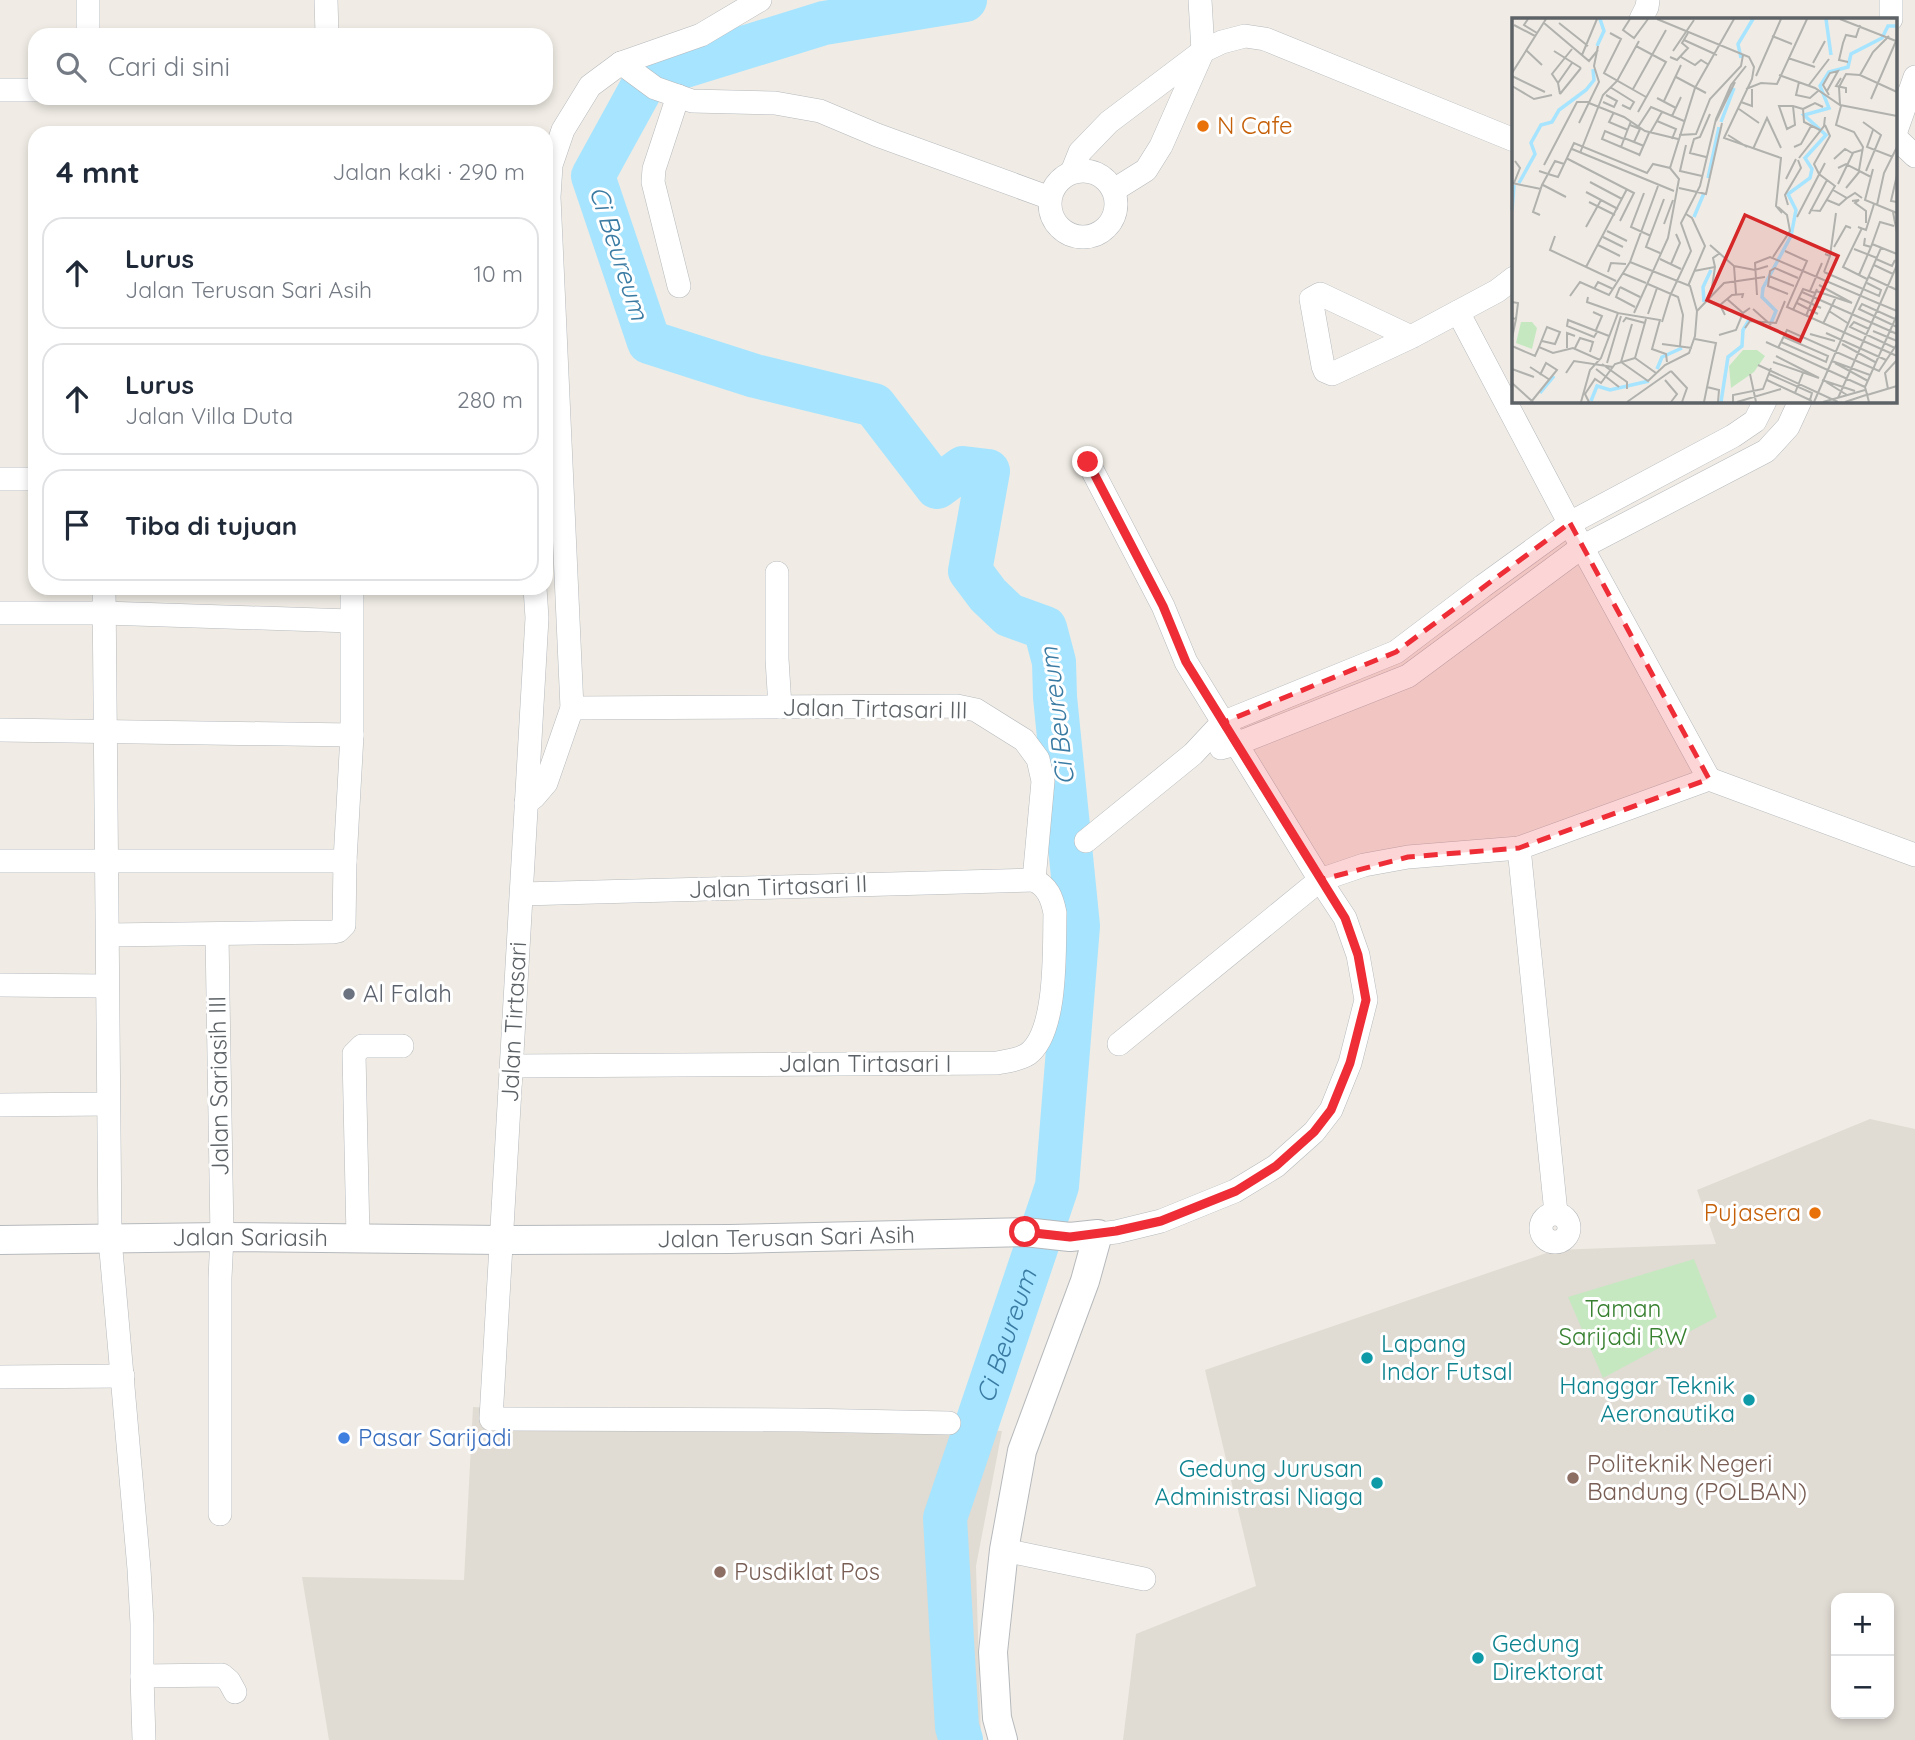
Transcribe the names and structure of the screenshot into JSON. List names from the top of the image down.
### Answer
{
  "streets": {
    "street": [
      "Jalan Tirtasari III",
      "Jalan Tirtasari II",
      "Jalan Tirtasari",
      "Jalan Tirtasari I",
      "Jalan Sariasih III",
      "Jalan Terusan Sari Asih",
      "Jalan Sariasih"
    ]
  },
  "crossings": [
    ["Jalan Tirtasari III", "Jalan Tirtasari II"],
    ["Jalan Tirtasari III", "Jalan Tirtasari I"],
    ["Jalan Tirtasari II", "Jalan Tirtasari"],
    ["Jalan Tirtasari II", "Jalan Tirtasari I"],
    ["Jalan Tirtasari", "Jalan Tirtasari I"],
    ["Jalan Tirtasari", "Jalan Terusan Sari Asih"],
    ["Jalan Tirtasari", "Jalan Sariasih"],
    ["Jalan Sariasih III", "Jalan Sariasih"],
    ["Jalan Terusan Sari Asih", "Jalan Sariasih"]
  ],
  "water": ["Ci Beureum"],
  "parks": ["Taman Sarijadi RW"],
  "places": [
    "N Cafe",
    "Al Falah",
    "Pujasera",
    "Lapang Indor Futsal",
    "Hanggar Teknik Aeronautika",
    "Pasar Sarijadi",
    "Politeknik Negeri Bandung (POLBAN)",
    "Gedung Jurusan Administrasi Niaga",
    "Pusdiklat Pos",
    "Gedung Direktorat"
  ],
  "page": {
    "search": "Cari di sini",
    "heading": ["4 mnt", "Jalan kaki · 290 m"],
    "list": [
      ["Lurus", "Jalan Terusan Sari Asih", "10 m"],
      ["Lurus", "Jalan Villa Duta", "280 m"],
      "Tiba di tujuan"
    ],
    "map_buttons": ["+", "−"]
  }
}
